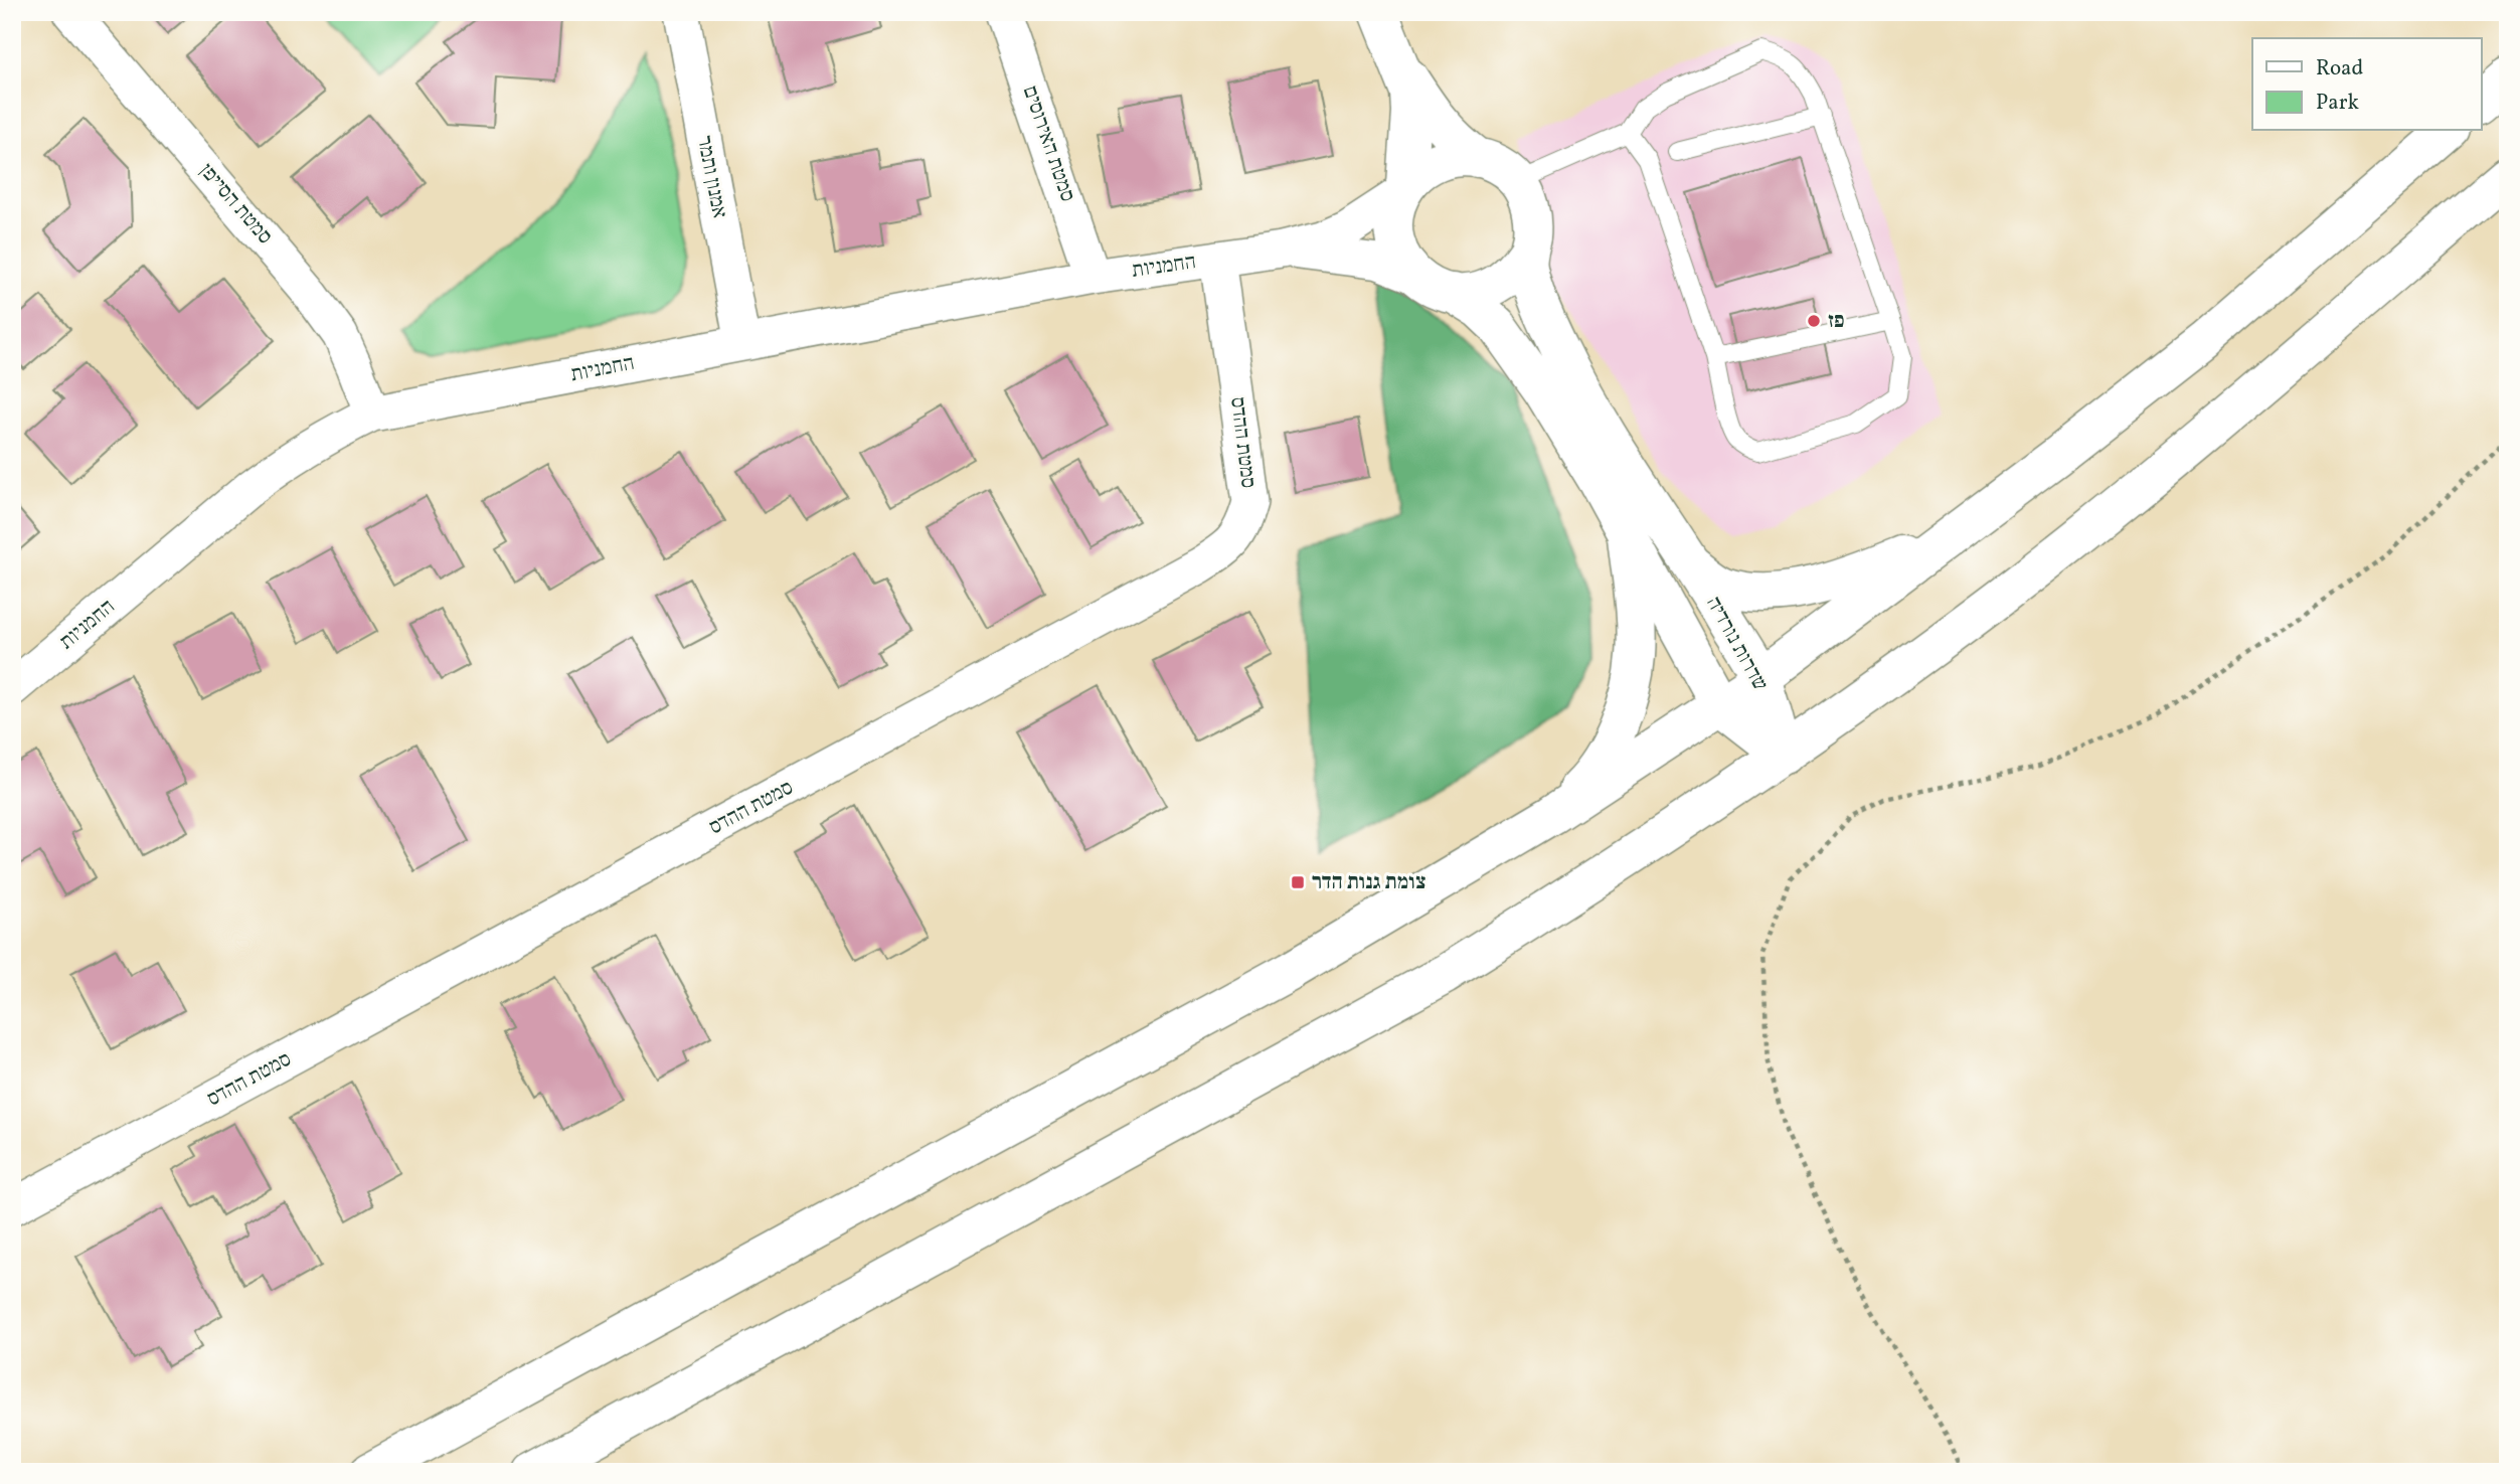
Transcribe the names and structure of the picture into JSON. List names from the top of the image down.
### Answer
{
  "streets": {
    "main road": ["שדרות נורדיה"],
    "street": [
      "סמטת האירוסים",
      "אמנון ותמר",
      "סמטת הסייפן",
      "החמניות",
      "סמטת ההדס"
    ]
  },
  "crossings": [
    ["סמטת האירוסים", "החמניות"],
    ["אמנון ותמר", "החמניות"],
    ["סמטת הסייפן", "החמניות"],
    ["החמניות", "סמטת ההדס"],
    ["החמניות", "שדרות נורדיה"]
  ],
  "places": {
    "other": ["פז"],
    "transit": ["צומת גנות הדר"]
  },
  "legend": ["Road", "Park"]
}
